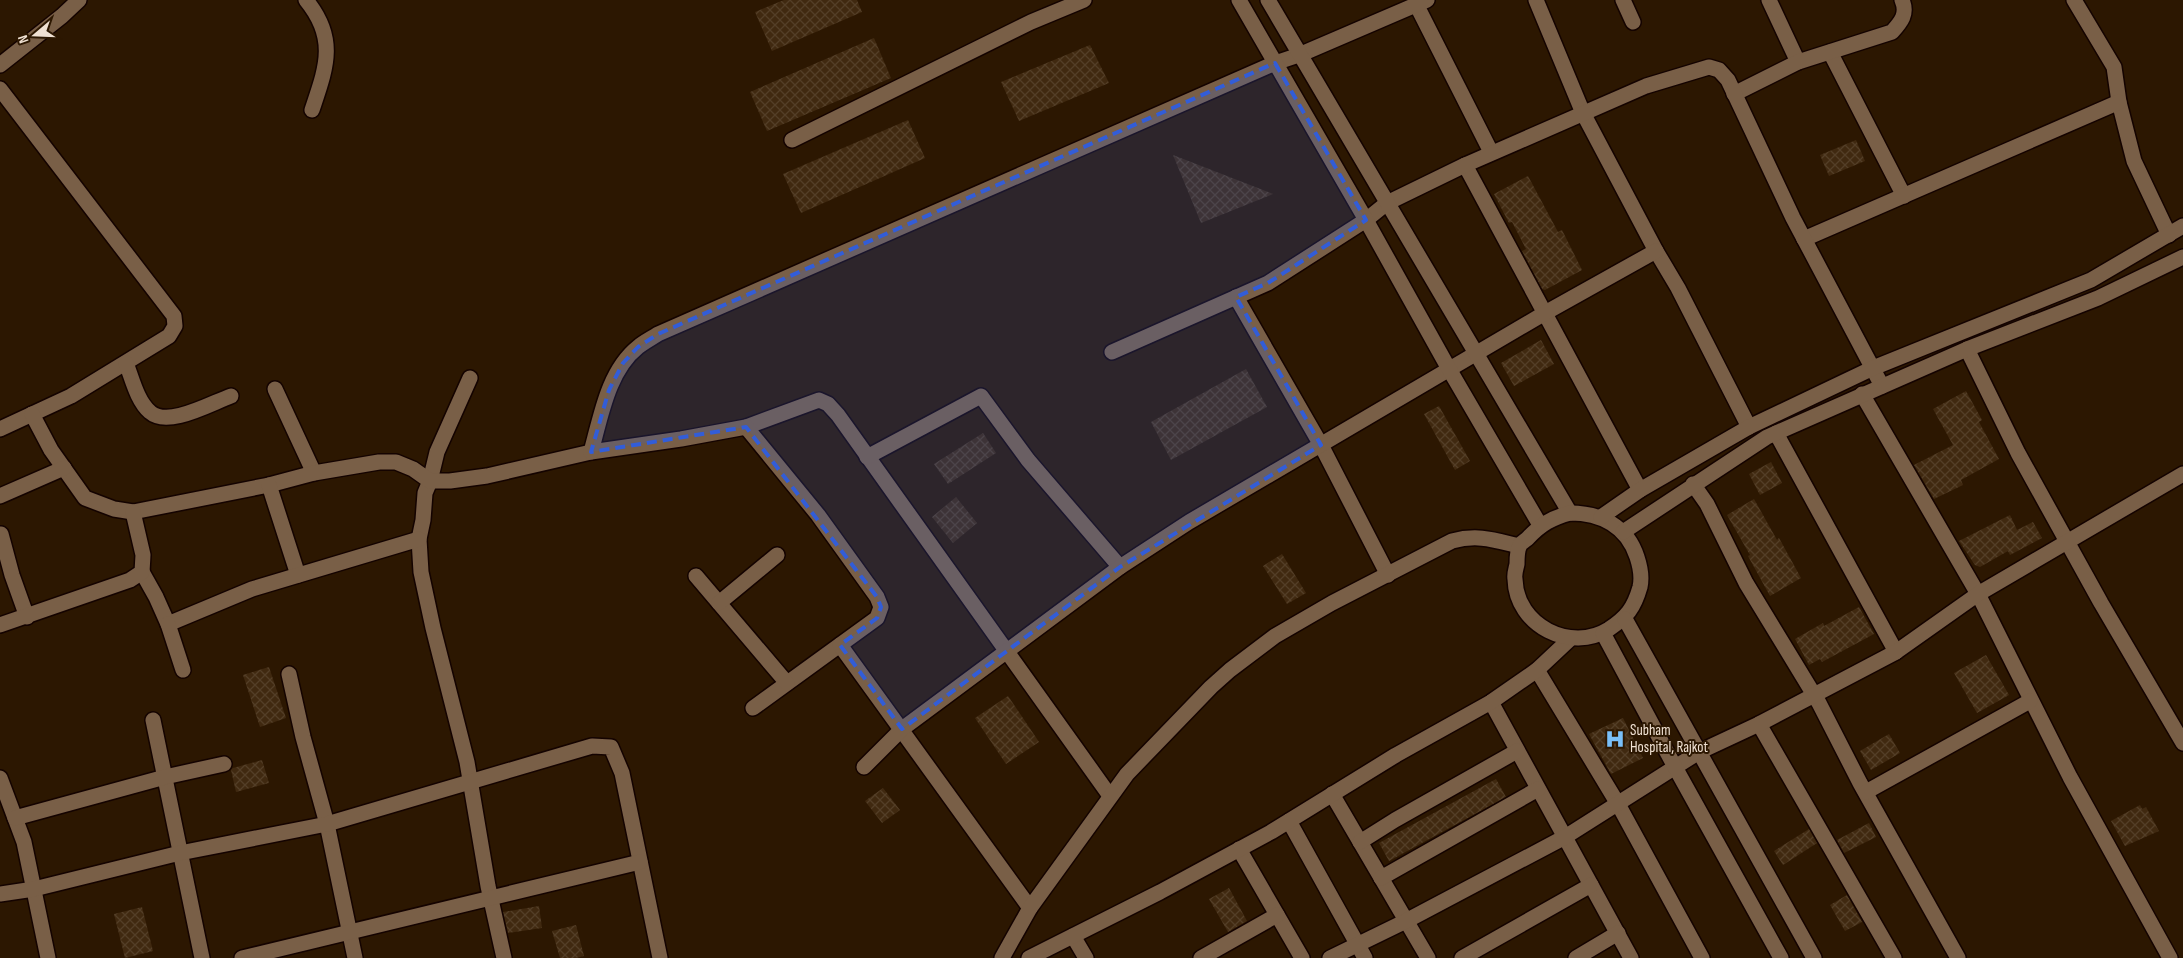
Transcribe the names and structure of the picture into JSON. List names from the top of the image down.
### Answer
{
  "places": {
    "hospital": ["Subham Hospital, Rajkot"]
  },
  "north": "left"
}
